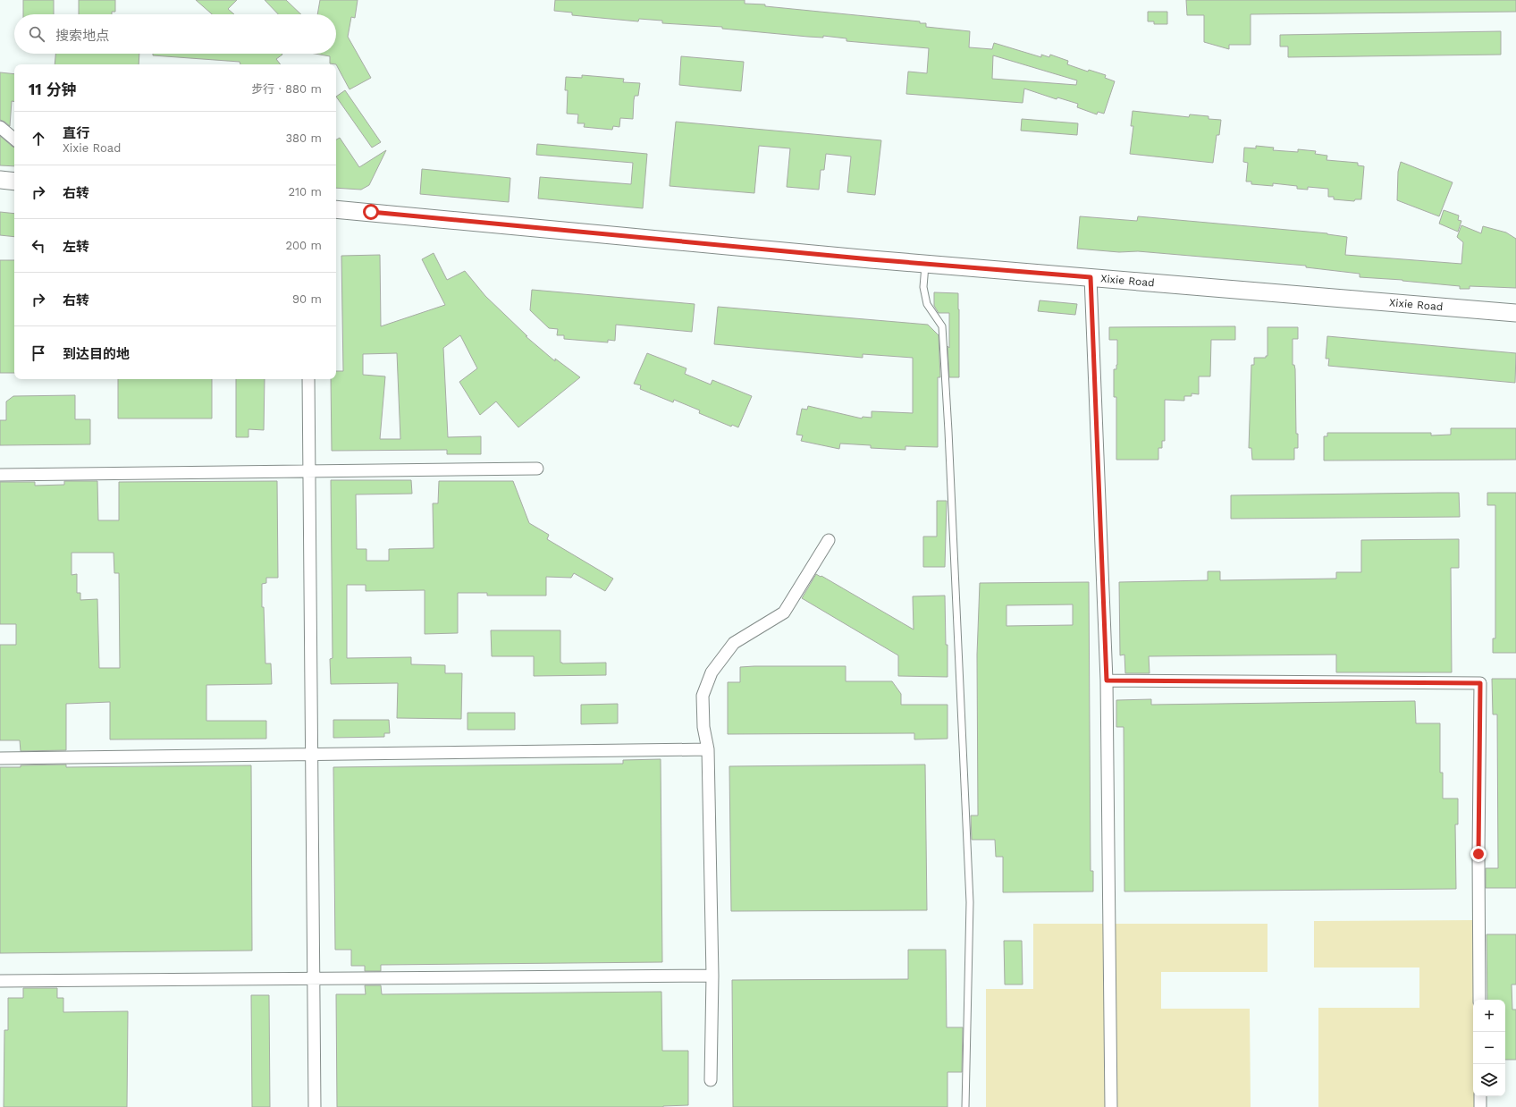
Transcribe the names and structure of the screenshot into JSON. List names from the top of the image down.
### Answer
{
  "streets": {
    "street": ["Xixie Road"]
  },
  "page": {
    "search": "搜索地点",
    "heading": ["11 分钟", "步行 · 880 m"],
    "list": [
      ["直行", "Xixie Road", "380 m"],
      ["右转", "210 m"],
      ["左转", "200 m"],
      ["右转", "90 m"],
      "到达目的地"
    ],
    "map_buttons": ["+", "−"]
  }
}
